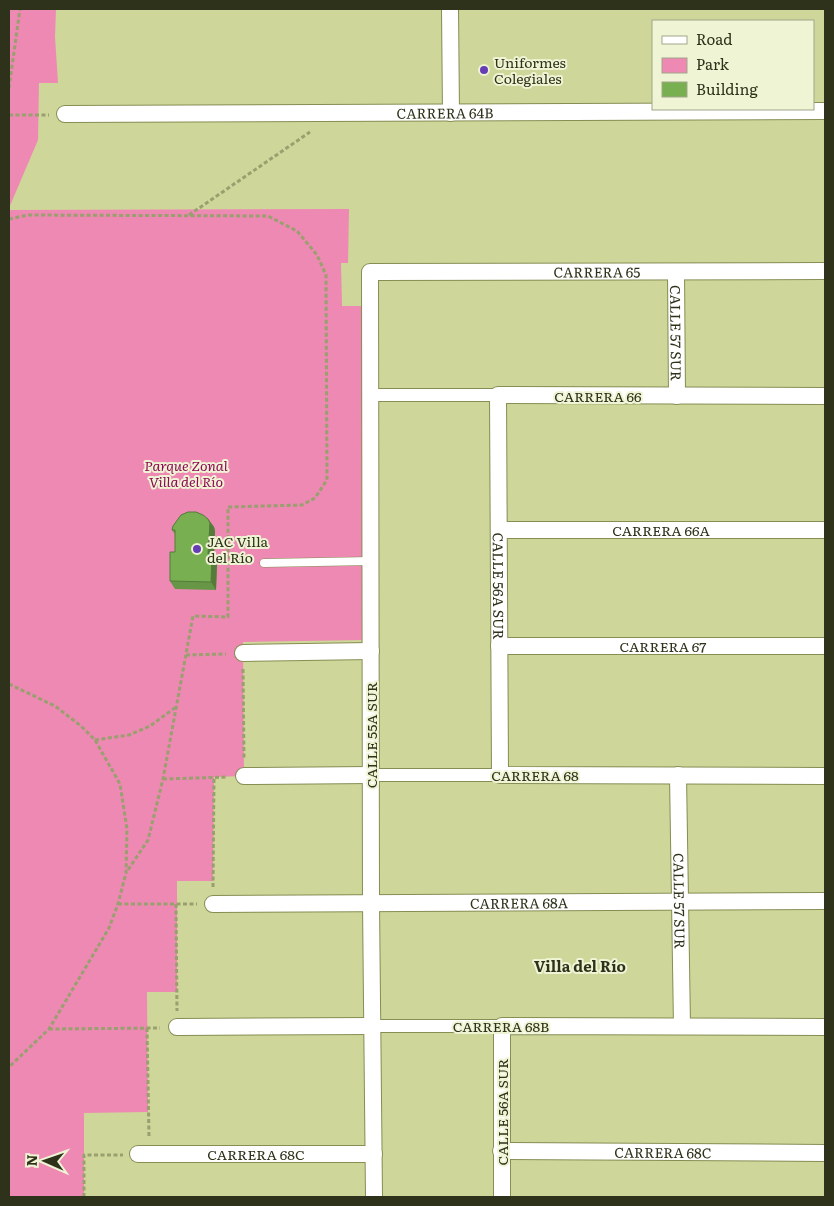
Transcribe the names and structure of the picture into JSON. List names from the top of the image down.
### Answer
{
  "streets": {
    "street": [
      "CARRERA 64B",
      "CARRERA 65",
      "CALLE 57 SUR",
      "CARRERA 66",
      "CARRERA 66A",
      "CALLE 56A SUR",
      "CARRERA 67",
      "CALLE 55A SUR",
      "CARRERA 68",
      "CARRERA 68A",
      "CARRERA 68B",
      "CARRERA 68C"
    ]
  },
  "crossings": [
    ["CARRERA 65", "CALLE 57 SUR"],
    ["CARRERA 65", "CALLE 55A SUR"],
    ["CALLE 57 SUR", "CARRERA 66"],
    ["CALLE 57 SUR", "CARRERA 68"],
    ["CALLE 57 SUR", "CARRERA 68A"],
    ["CALLE 57 SUR", "CARRERA 68B"],
    ["CARRERA 66", "CALLE 56A SUR"],
    ["CARRERA 66", "CALLE 55A SUR"],
    ["CARRERA 66A", "CALLE 56A SUR"],
    ["CALLE 56A SUR", "CARRERA 67"],
    ["CALLE 56A SUR", "CARRERA 68"],
    ["CALLE 56A SUR", "CARRERA 68B"],
    ["CALLE 56A SUR", "CARRERA 68C"],
    ["CALLE 55A SUR", "CARRERA 68"],
    ["CALLE 55A SUR", "CARRERA 68A"],
    ["CALLE 55A SUR", "CARRERA 68B"],
    ["CALLE 55A SUR", "CARRERA 68C"]
  ],
  "districts": ["Villa del Río"],
  "parks": ["Parque Zonal Villa del Río"],
  "places": ["Uniformes Colegiales", "JAC Villa del Río"],
  "legend": ["Road", "Park", "Building"],
  "north": "left"
}
